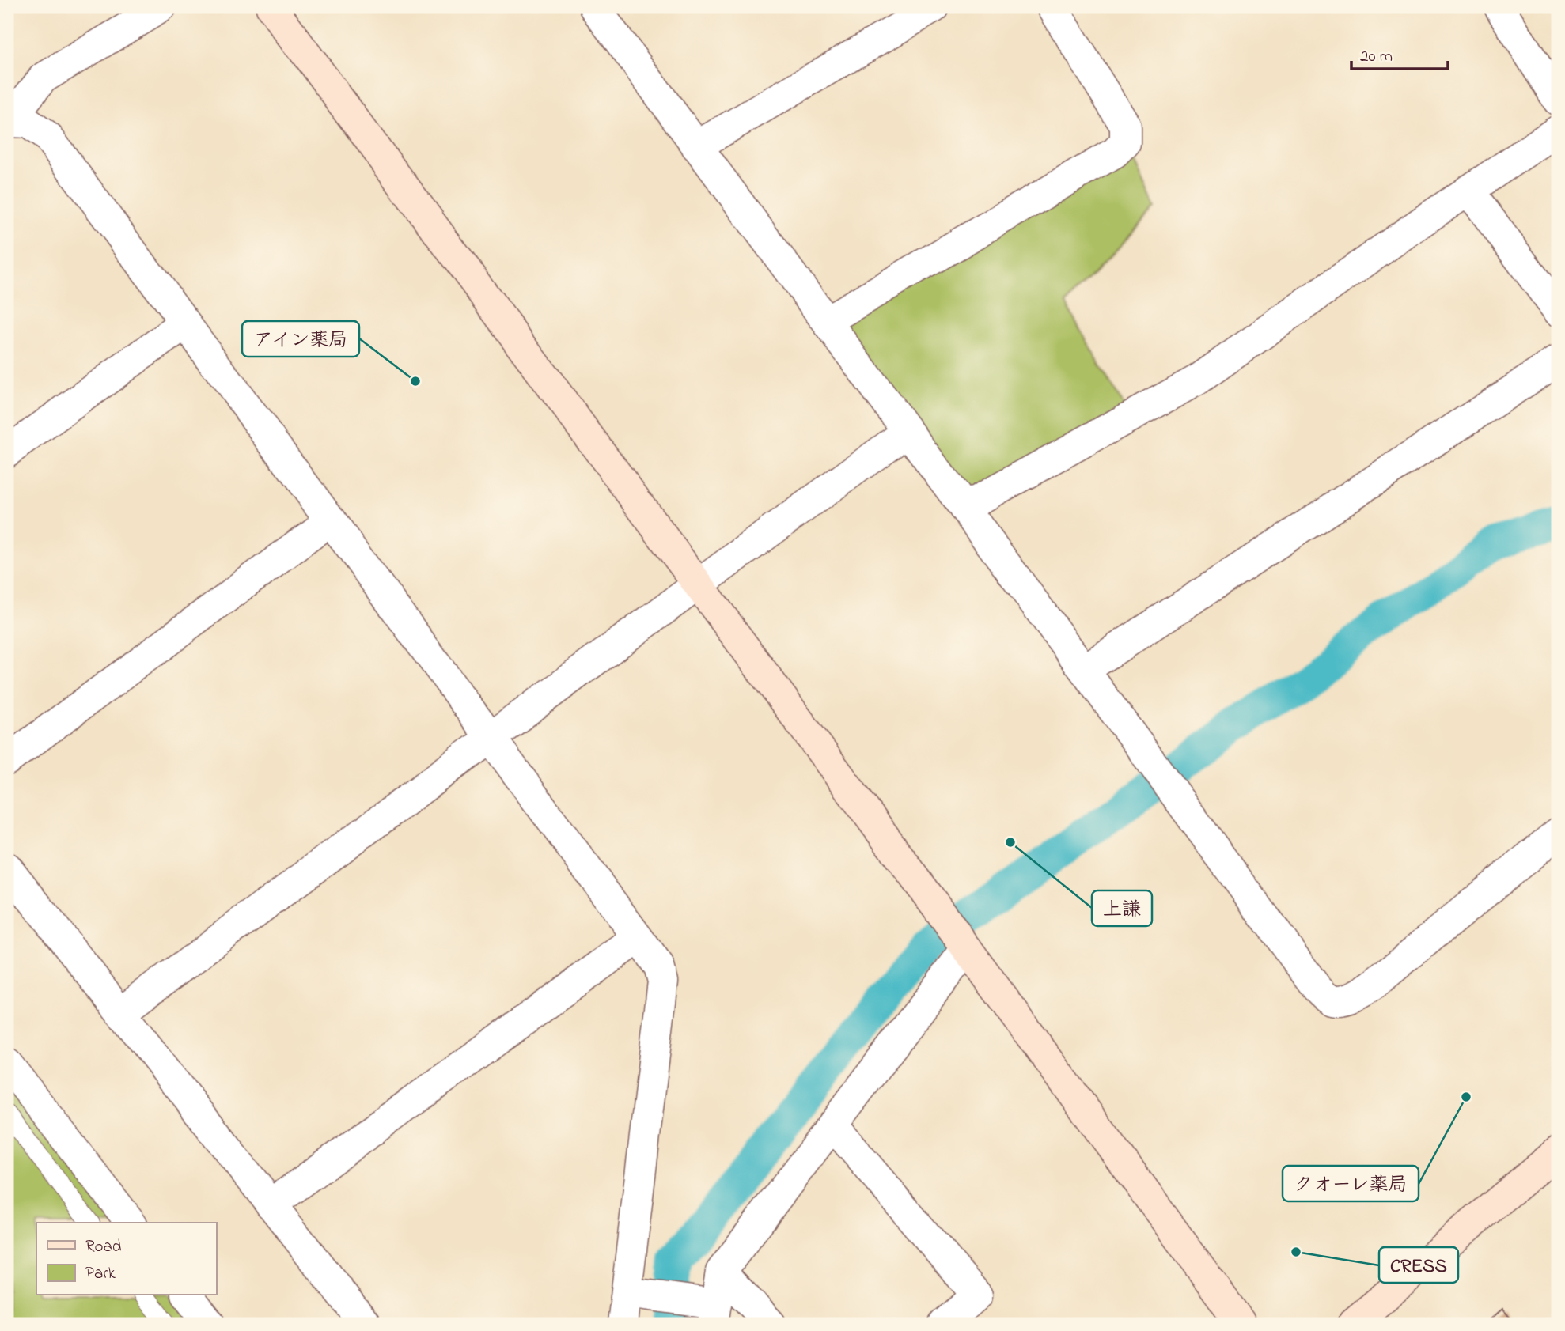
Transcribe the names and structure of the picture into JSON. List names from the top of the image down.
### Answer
{
  "places": [
    "アイン薬局",
    "上謙",
    "クオーレ薬局",
    "CRESS"
  ],
  "legend": ["Road", "Park"],
  "scale_bar": "20 m"
}
